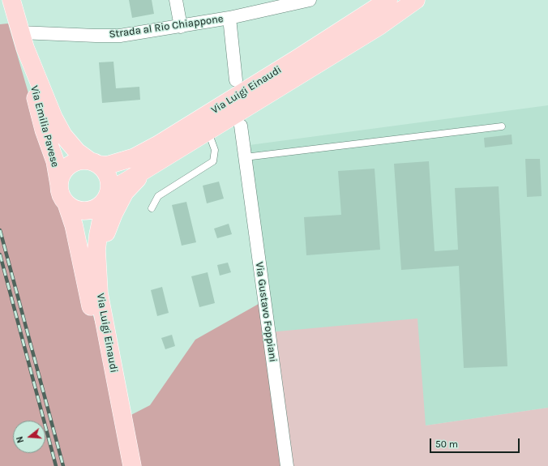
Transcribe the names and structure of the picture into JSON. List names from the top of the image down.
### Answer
{
  "streets": {
    "main road": ["Via Luigi Einaudi", "Via Emilia Pavese"],
    "street": ["Strada al Rio Chiappone", "Via Gustavo Foppiani"]
  },
  "crossings": [
    ["Strada al Rio Chiappone", "Via Emilia Pavese"],
    ["Via Luigi Einaudi", "Via Emilia Pavese"]
  ],
  "scale_bar": "50 m",
  "north": "left"
}
